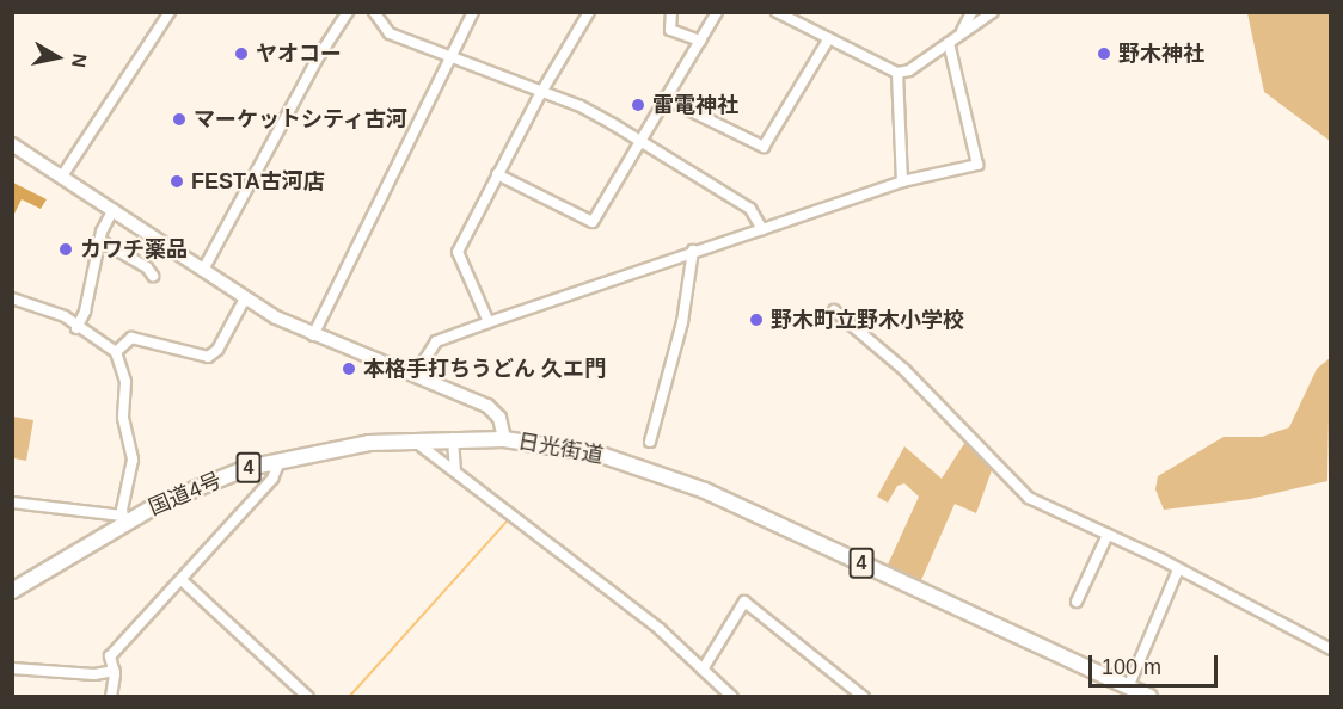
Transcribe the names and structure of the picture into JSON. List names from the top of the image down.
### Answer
{
  "streets": {
    "highway": ["日光街道", "4", "国道4号"]
  },
  "crossings": [
    ["日光街道", "国道4号"]
  ],
  "places": [
    "ヤオコー",
    "野木神社",
    "雷電神社",
    "マーケットシティ古河",
    "FESTA古河店",
    "カワチ薬品",
    "野木町立野木小学校",
    "本格手打ちうどん 久エ門"
  ],
  "scale_bar": "100 m",
  "north": "right"
}
